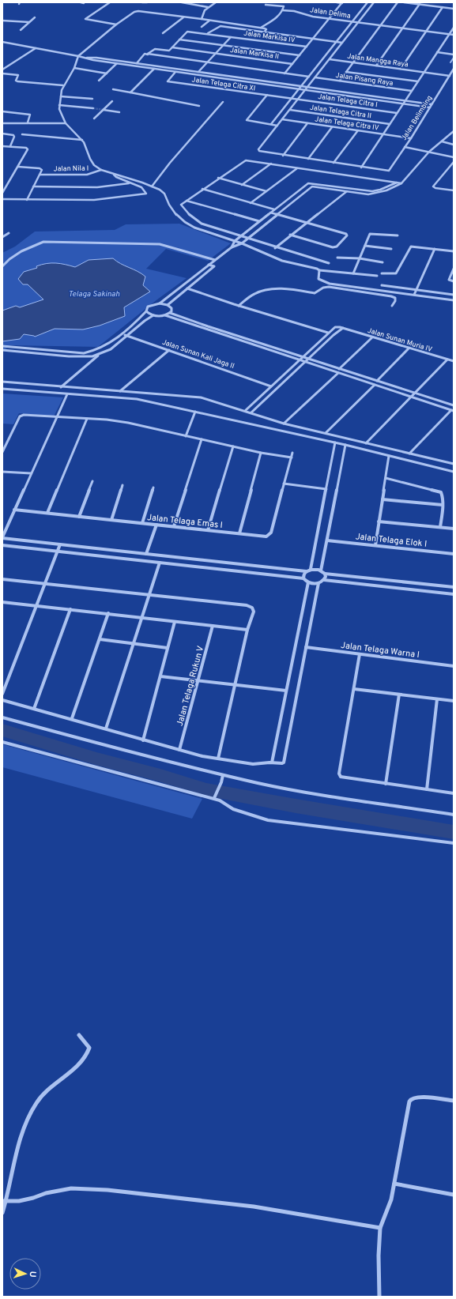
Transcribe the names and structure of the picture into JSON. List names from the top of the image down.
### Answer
{
  "streets": {
    "street": [
      "Jalan Delima",
      "Jalan Markisa IV",
      "Jalan Markisa II",
      "Jalan Mangga Raya",
      "Jalan Pisang Raya",
      "Jalan Telaga Citra XI",
      "Jalan Telaga Citra I",
      "Jalan Telaga Citra II",
      "Jalan Belimbing",
      "Jalan Telaga Citra IV",
      "Jalan Nila I",
      "Jalan Sunan Muria IV",
      "Jalan Sunan Kali Jaga II",
      "Jalan Telaga Emas I",
      "Jalan Telaga Elok I",
      "Jalan Telaga Warna I",
      "Jalan Telaga Rukun V"
    ]
  },
  "crossings": [
    ["Jalan Mangga Raya", "Jalan Belimbing"],
    ["Jalan Telaga Citra XI", "Jalan Telaga Citra I"],
    ["Jalan Belimbing", "Jalan Telaga Citra IV"]
  ],
  "water": ["Telaga Sakinah"],
  "north": "right"
}
